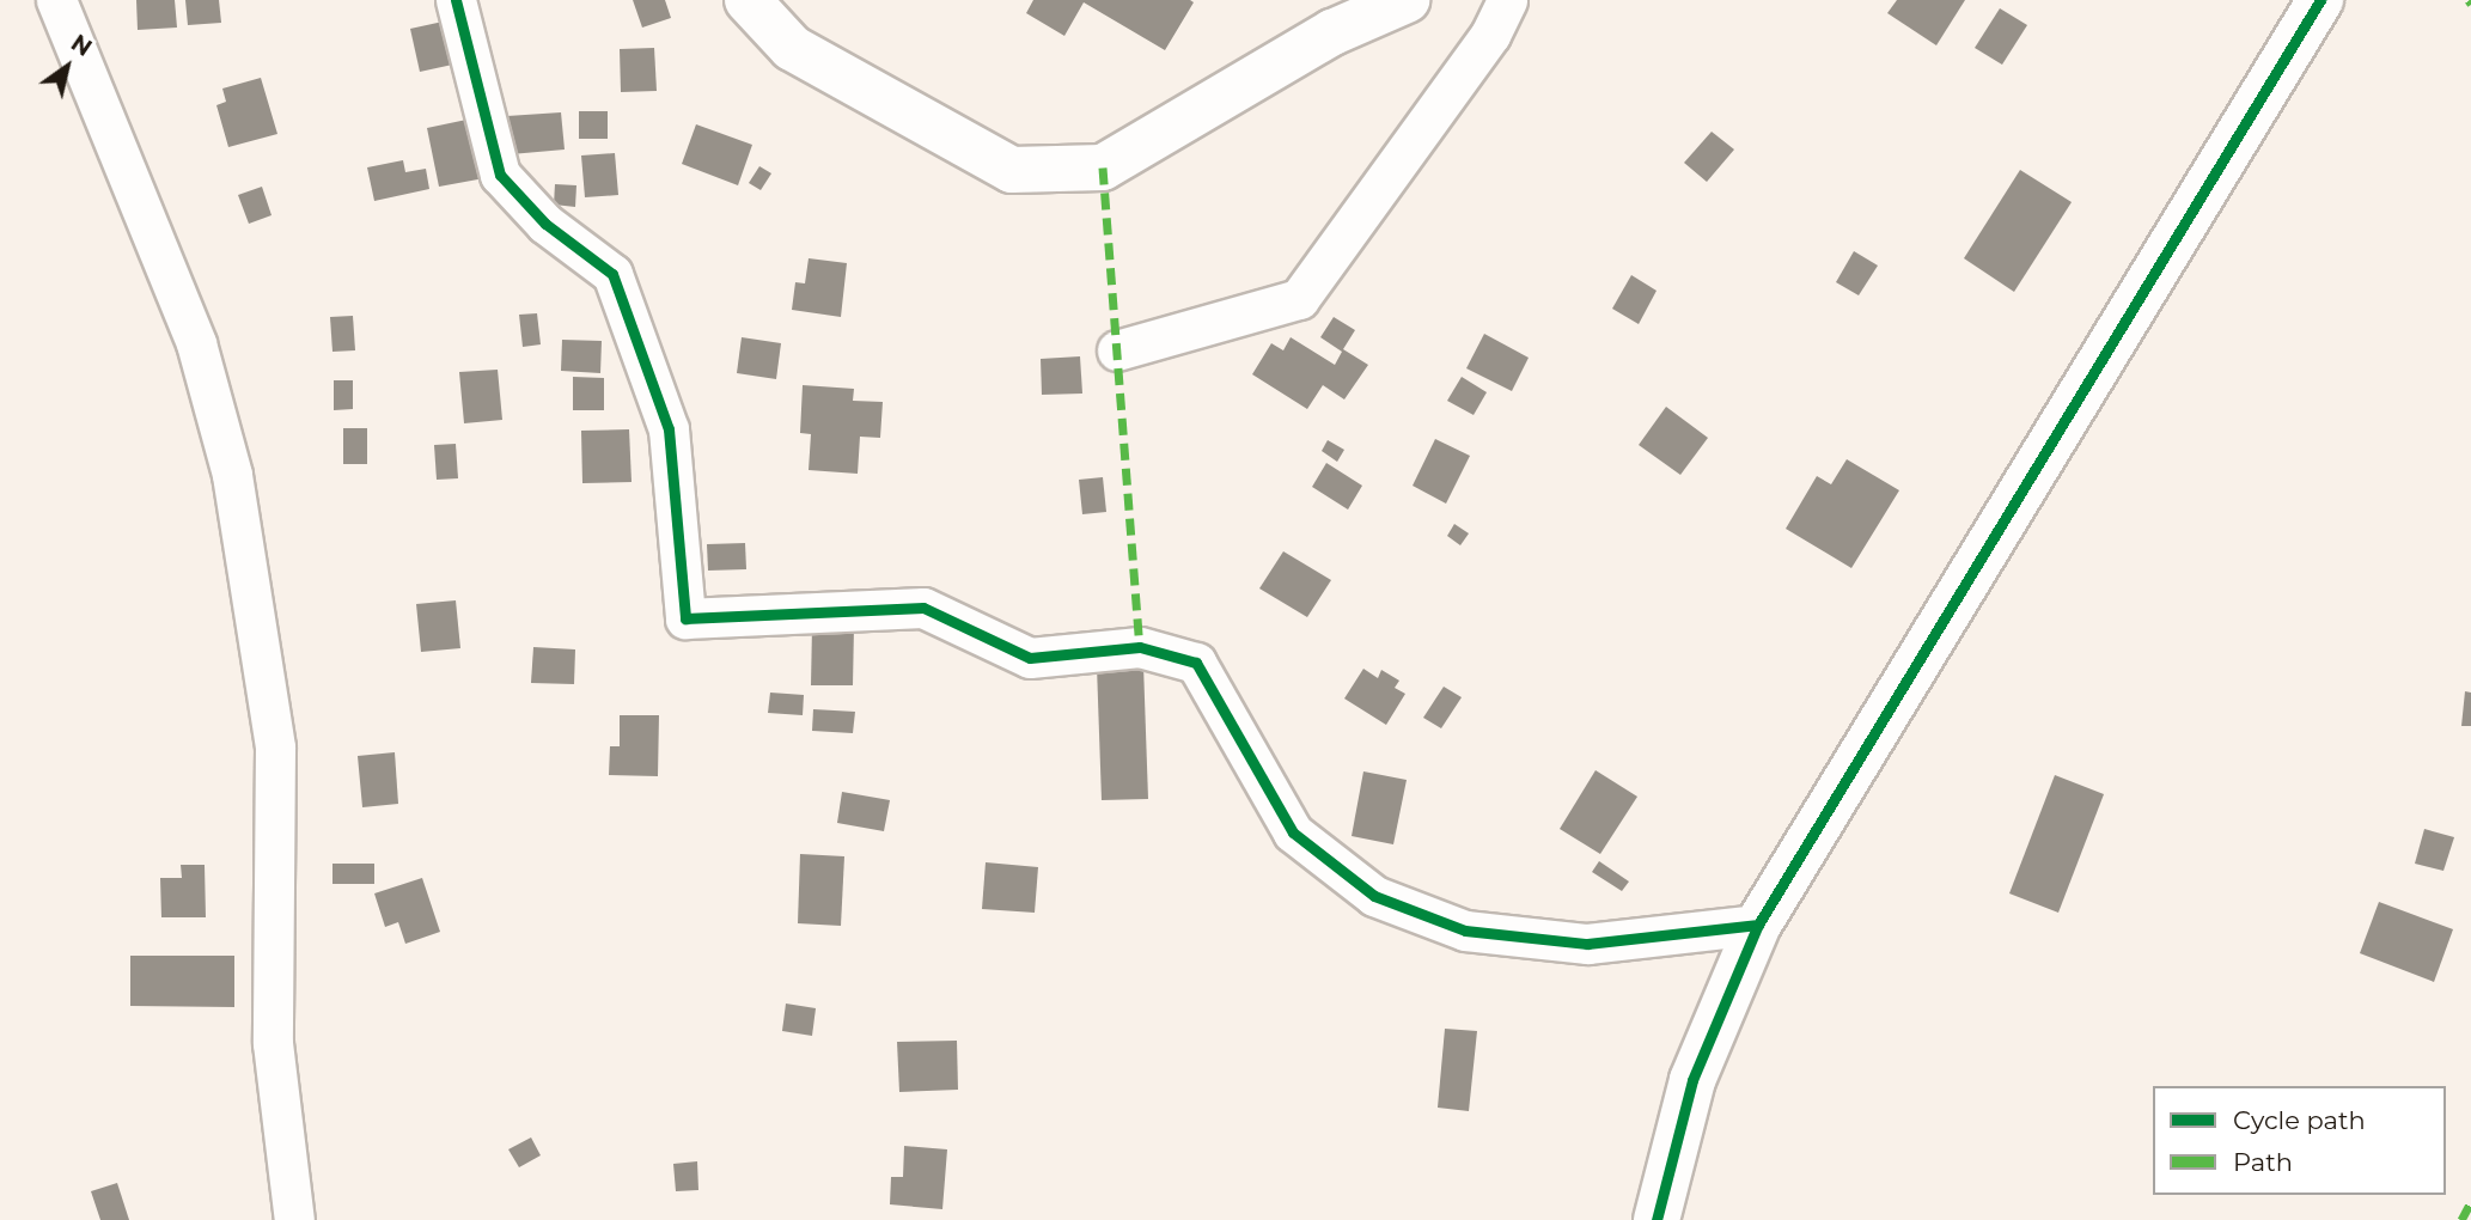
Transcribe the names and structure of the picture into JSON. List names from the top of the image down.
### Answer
{
  "legend": ["Cycle path", "Path"],
  "north": "top right"
}
